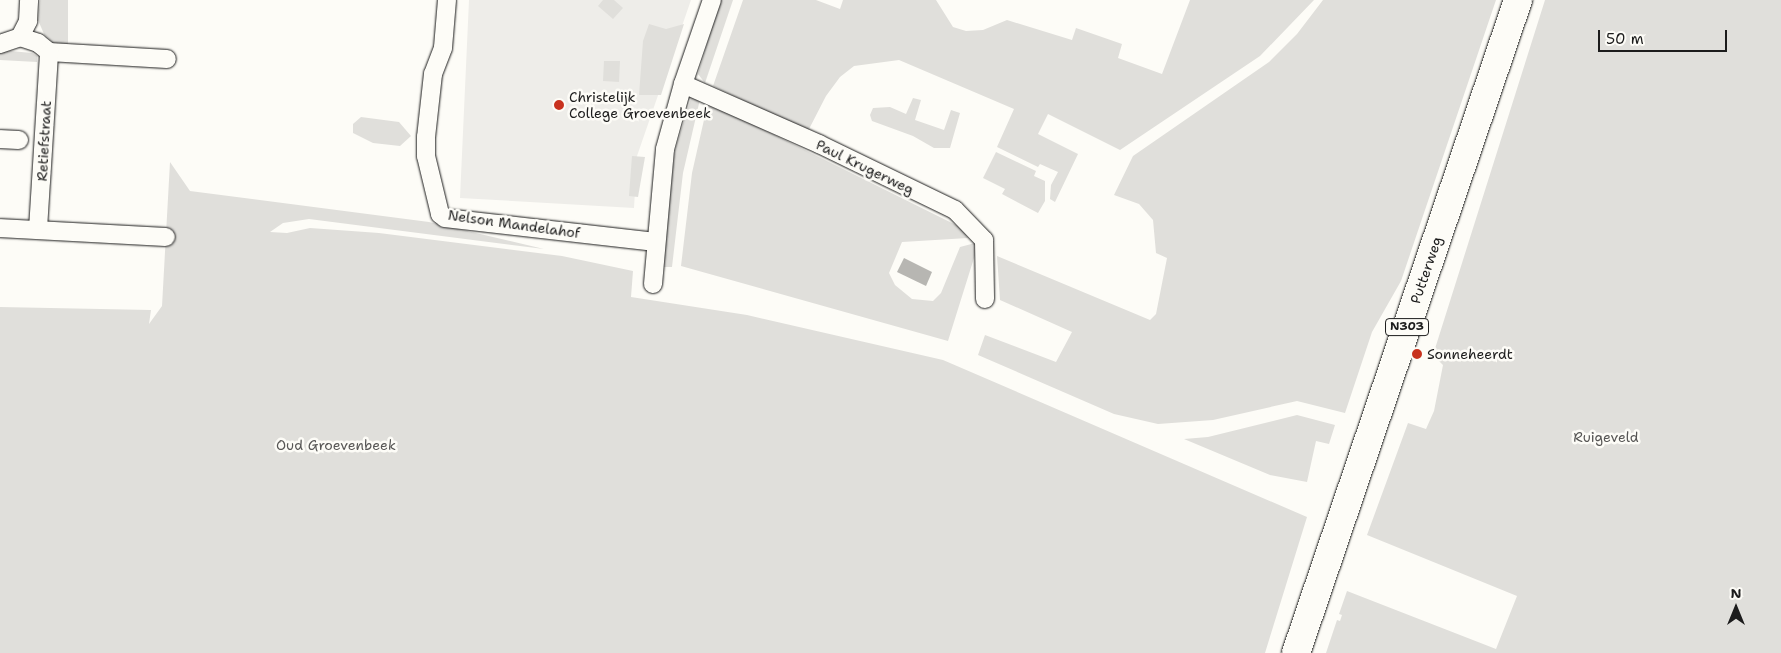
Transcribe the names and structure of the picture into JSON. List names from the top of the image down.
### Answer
{
  "streets": {
    "main road": ["Putterweg", "N303"],
    "street": ["Retiefstraat", "Paul Krugerweg", "Nelson Mandelahof"]
  },
  "parks": ["Ruigeveld", "Oud Groevenbeek"],
  "places": ["Christelijk College Groevenbeek", "Sonneheerdt"],
  "scale_bar": "50 m",
  "north": "top"
}
